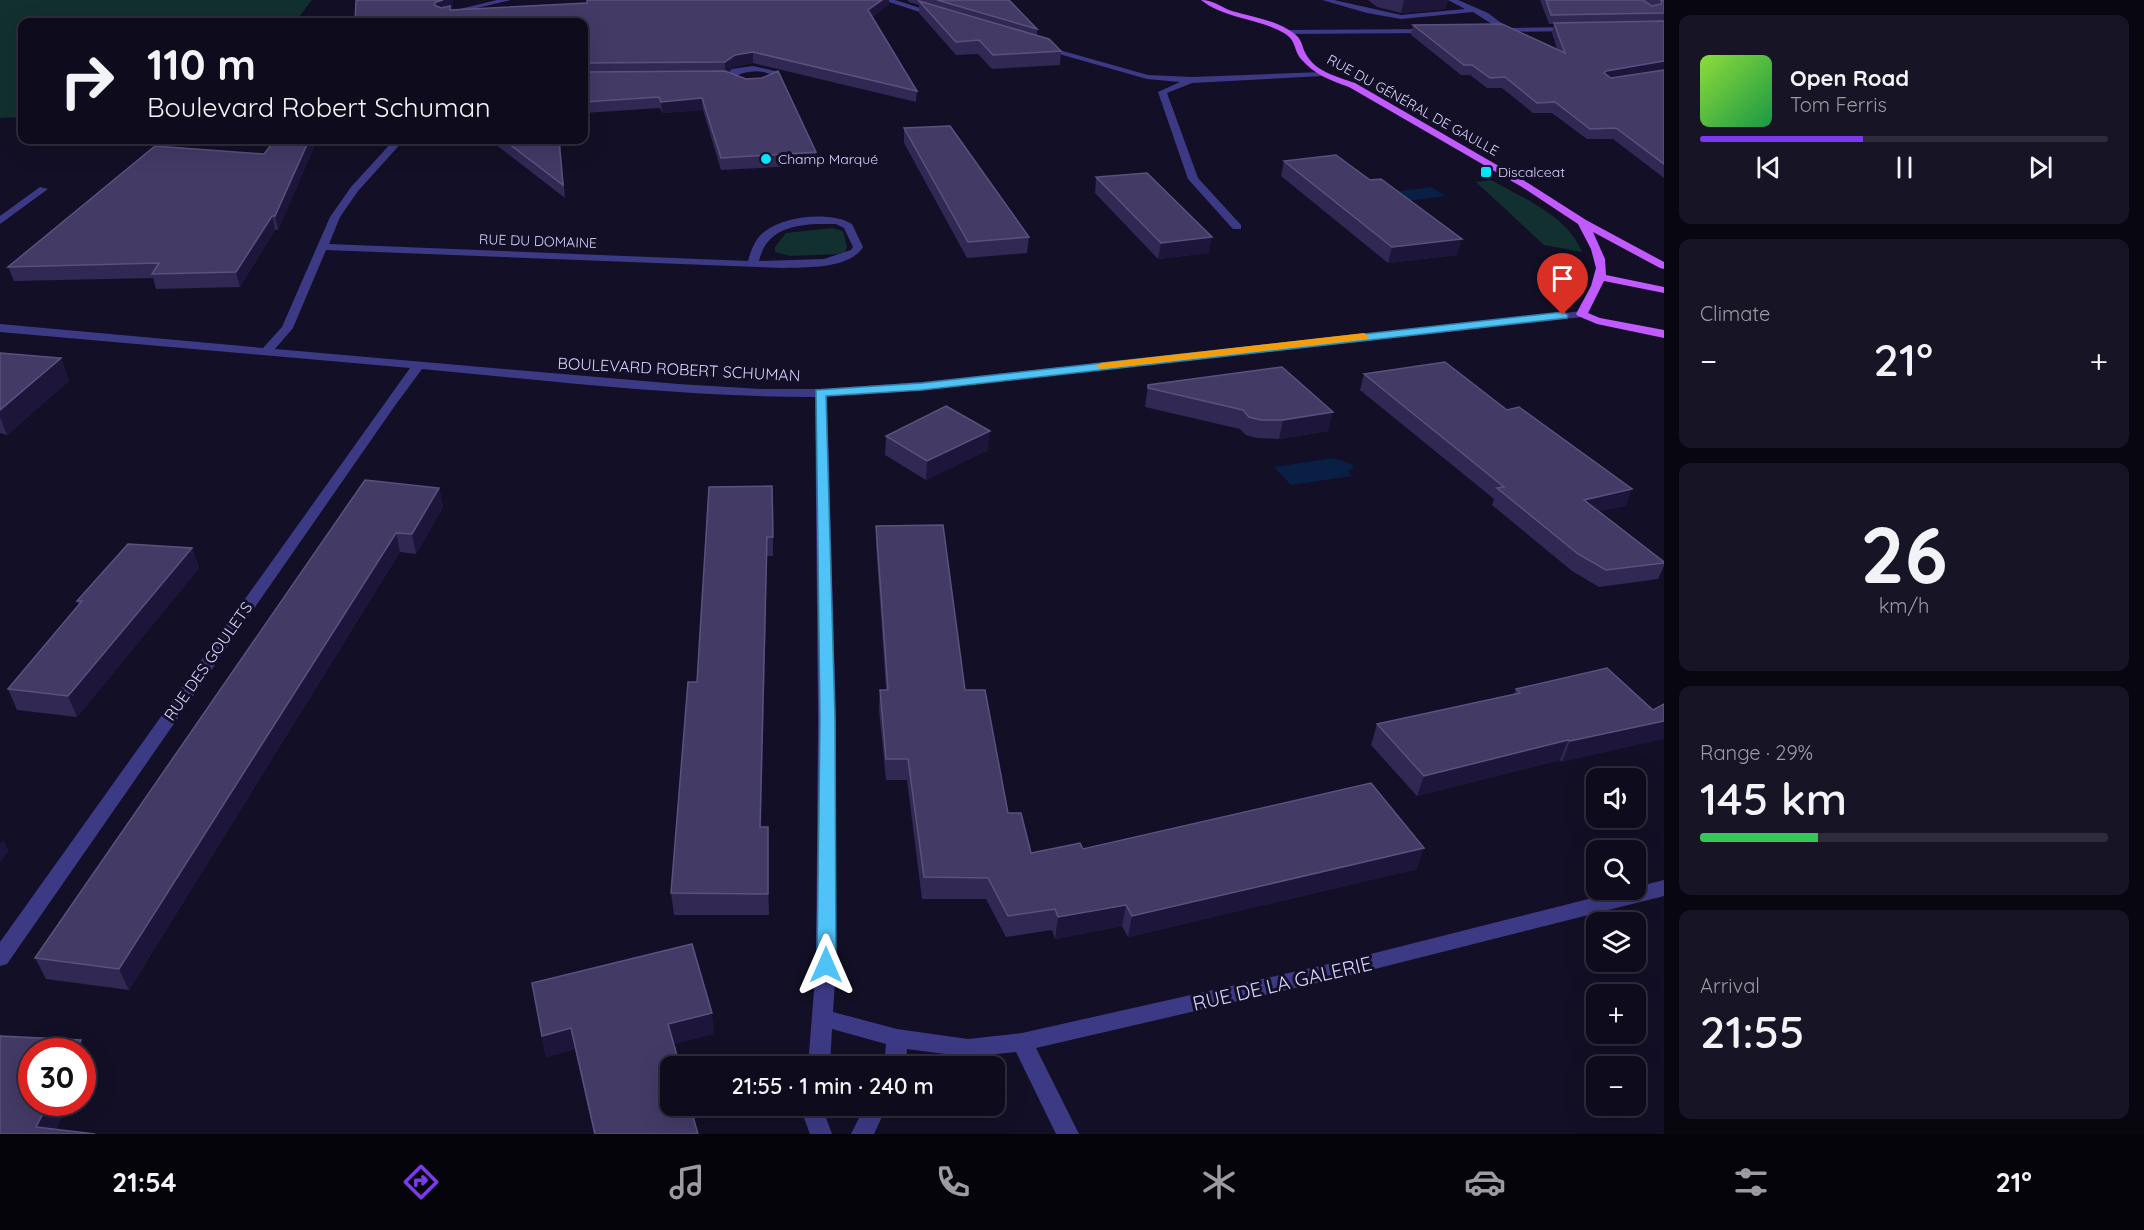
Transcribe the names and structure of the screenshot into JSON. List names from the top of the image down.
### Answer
{
  "streets": {
    "main road": ["RUE DU GÉNÉRAL DE GAULLE"],
    "street": [
      "RUE DU DOMAINE",
      "BOULEVARD ROBERT SCHUMAN",
      "RUE DES GOULETS",
      "RUE DE LA GALERIE"
    ]
  },
  "crossings": [
    ["BOULEVARD ROBERT SCHUMAN", "RUE DES GOULETS"]
  ],
  "places": {
    "other": ["Champ Marqué"],
    "transit": ["Discalceat"]
  },
  "page": {
    "turn": ["110 m", "Boulevard Robert Schuman"],
    "song": ["Open Road", "Tom Ferris"],
    "tile": [
      "Climate",
      ["26", "km/h"],
      ["Range · 29%", "145 km"],
      ["Arrival", "21:55"]
    ],
    "heat": ["−", "21°", "+"],
    "map_buttons": ["+", "−"],
    "limit": "30",
    "trip": "21:55 · 1 min · 240 m",
    "tabs": ["21:54", "21°"]
  }
}
